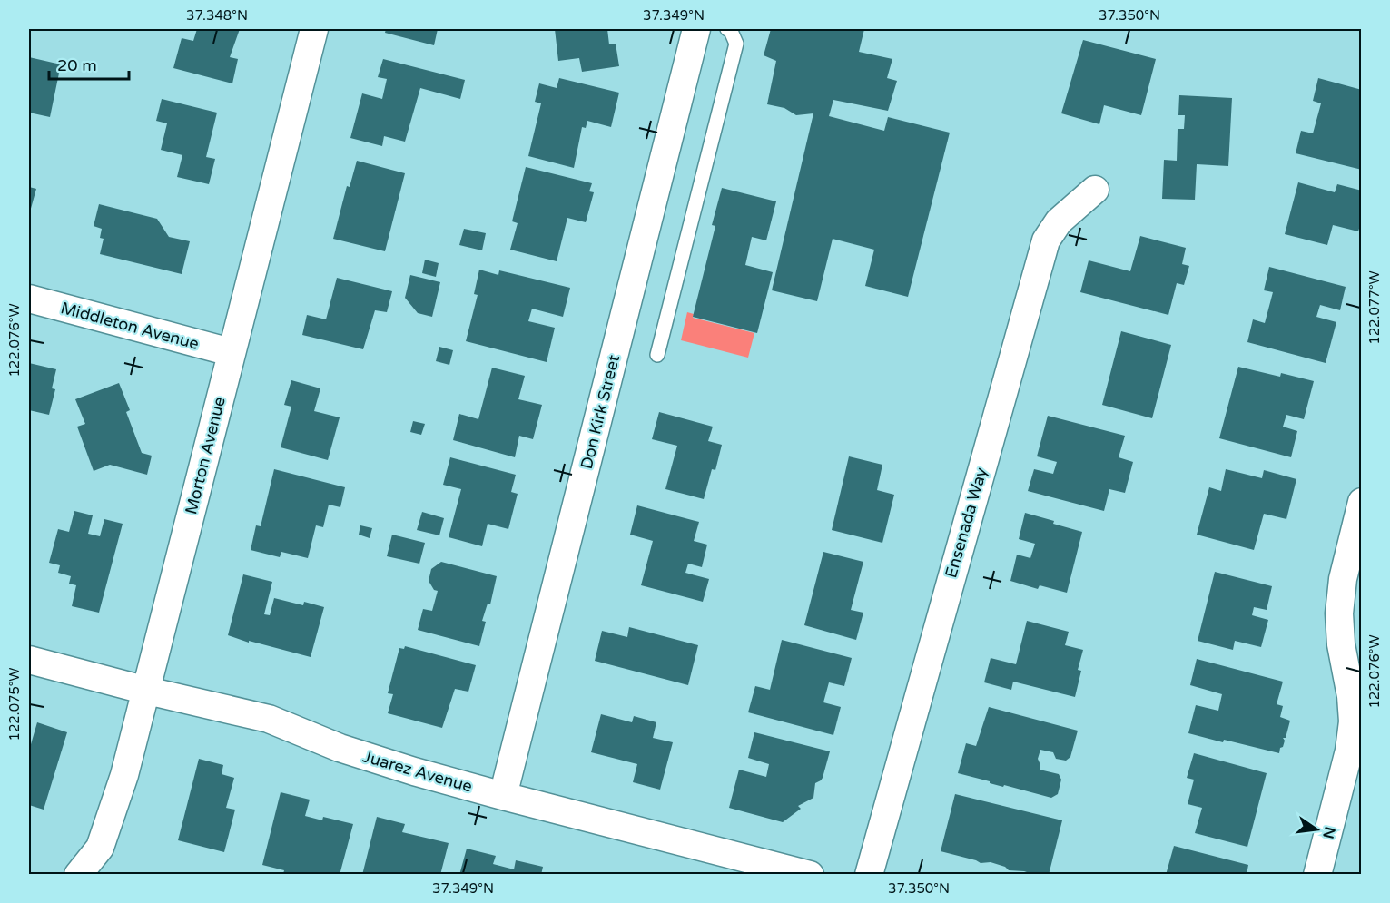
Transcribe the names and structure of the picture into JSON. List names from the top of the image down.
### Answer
{
  "streets": {
    "street": [
      "Middleton Avenue",
      "Don Kirk Street",
      "Morton Avenue",
      "Ensenada Way",
      "Juarez Avenue"
    ]
  },
  "crossings": [
    ["Middleton Avenue", "Morton Avenue"],
    ["Don Kirk Street", "Juarez Avenue"],
    ["Morton Avenue", "Juarez Avenue"]
  ],
  "scale_bar": "20 m",
  "north": "right",
  "coordinates": [
    "37.348°N",
    "37.349°N",
    "37.350°N",
    "122.077°W",
    "122.076°W",
    "122.075°W"
  ]
}
